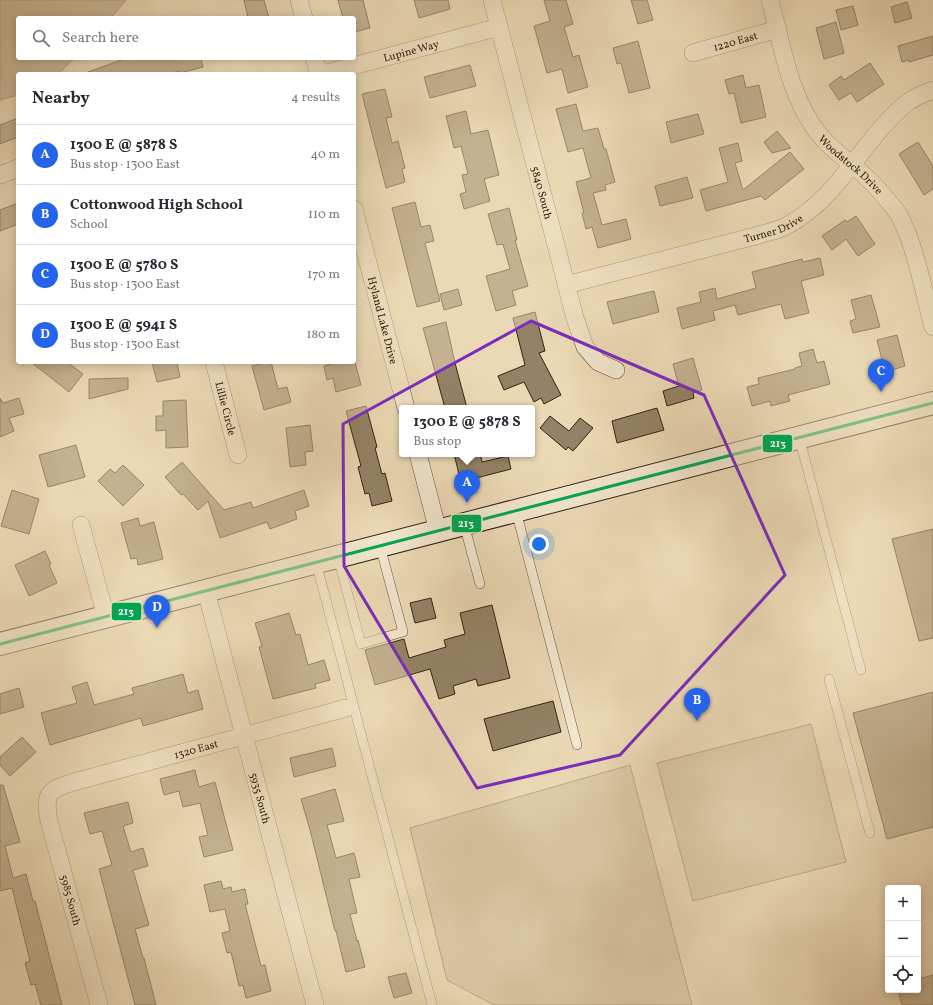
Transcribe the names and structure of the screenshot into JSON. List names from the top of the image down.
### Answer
{
  "streets": {
    "street": [
      "1220 East",
      "Lupine Way",
      "Woodstock Drive",
      "5840 South",
      "Turner Drive",
      "Hyland Lake Drive",
      "Lillie Circle",
      "1320 East",
      "5935 South",
      "5985 South"
    ]
  },
  "crossings": [
    ["1220 East", "Woodstock Drive"],
    ["Lupine Way", "5840 South"],
    ["Woodstock Drive", "Turner Drive"],
    ["5840 South", "Turner Drive"],
    ["1320 East", "5935 South"],
    ["1320 East", "5985 South"]
  ],
  "lines": ["transit line 213"],
  "page": {
    "search": "Search here",
    "heading": ["Nearby", "4 results"],
    "list": [
      {
        "mark": "A",
        "name": "1300 E @ 5878 S",
        "note": "Bus stop · 1300 East",
        "value": "40 m"
      },
      {
        "mark": "B",
        "name": "Cottonwood High School",
        "note": "School",
        "value": "110 m"
      },
      {
        "mark": "C",
        "name": "1300 E @ 5780 S",
        "note": "Bus stop · 1300 East",
        "value": "170 m"
      },
      {
        "mark": "D",
        "name": "1300 E @ 5941 S",
        "note": "Bus stop · 1300 East",
        "value": "180 m"
      }
    ],
    "pins": [
      "C",
      "A",
      "D",
      "B"
    ],
    "popup": ["1300 E @ 5878 S", "Bus stop"],
    "map_buttons": ["+", "−"]
  }
}
